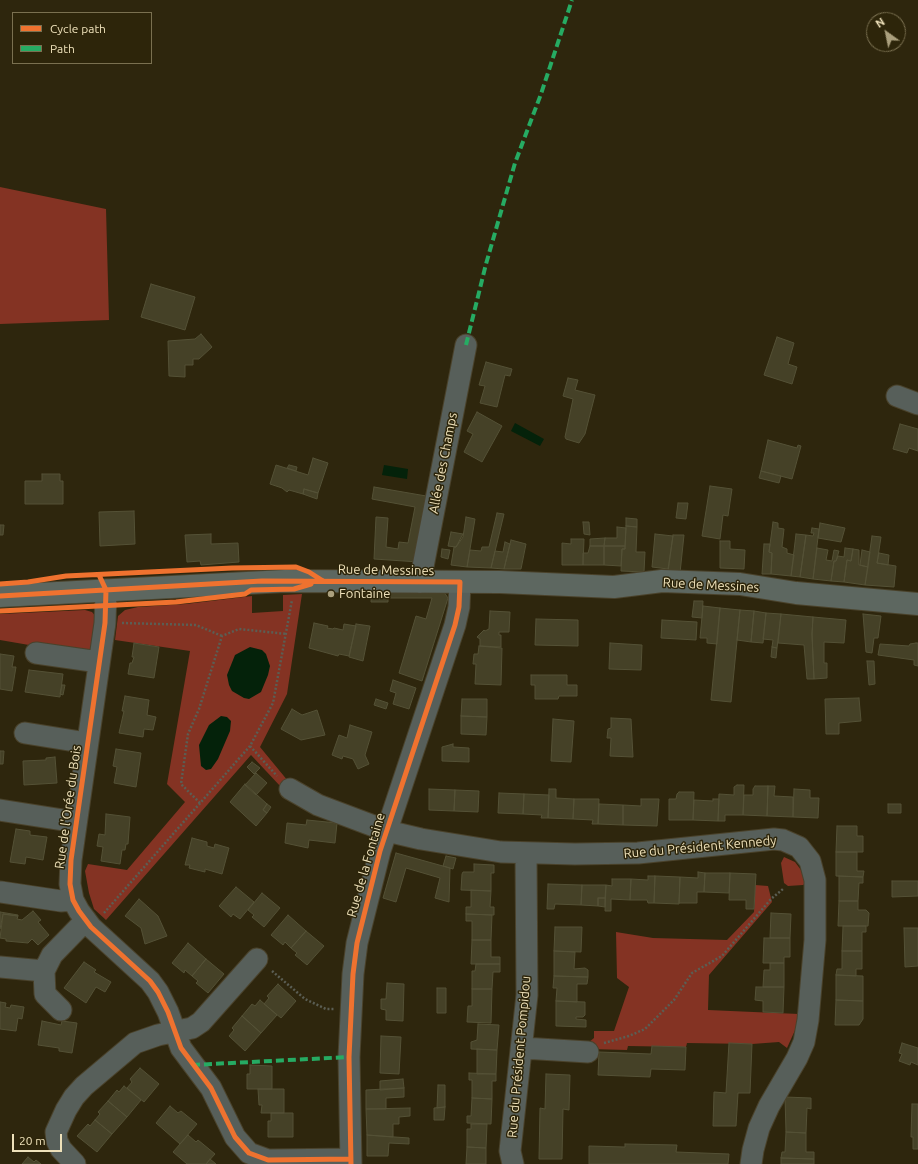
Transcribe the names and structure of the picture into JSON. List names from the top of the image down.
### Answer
{
  "streets": {
    "main road": ["Rue de Messines"],
    "street": [
      "Allée des Champs",
      "Rue de l'Orée du Bois",
      "Rue du Président Kennedy",
      "Rue de la Fontaine",
      "Rue du Président Pompidou"
    ]
  },
  "crossings": [
    ["Allée des Champs", "Rue de Messines"],
    ["Rue de Messines", "Rue de l'Orée du Bois"],
    ["Rue de Messines", "Rue de la Fontaine"],
    ["Rue de l'Orée du Bois", "Rue de la Fontaine"],
    ["Rue du Président Kennedy", "Rue de la Fontaine"],
    ["Rue du Président Kennedy", "Rue du Président Pompidou"]
  ],
  "places": ["Fontaine"],
  "legend": ["Cycle path", "Path"],
  "scale_bar": "20 m",
  "north": "top left"
}
